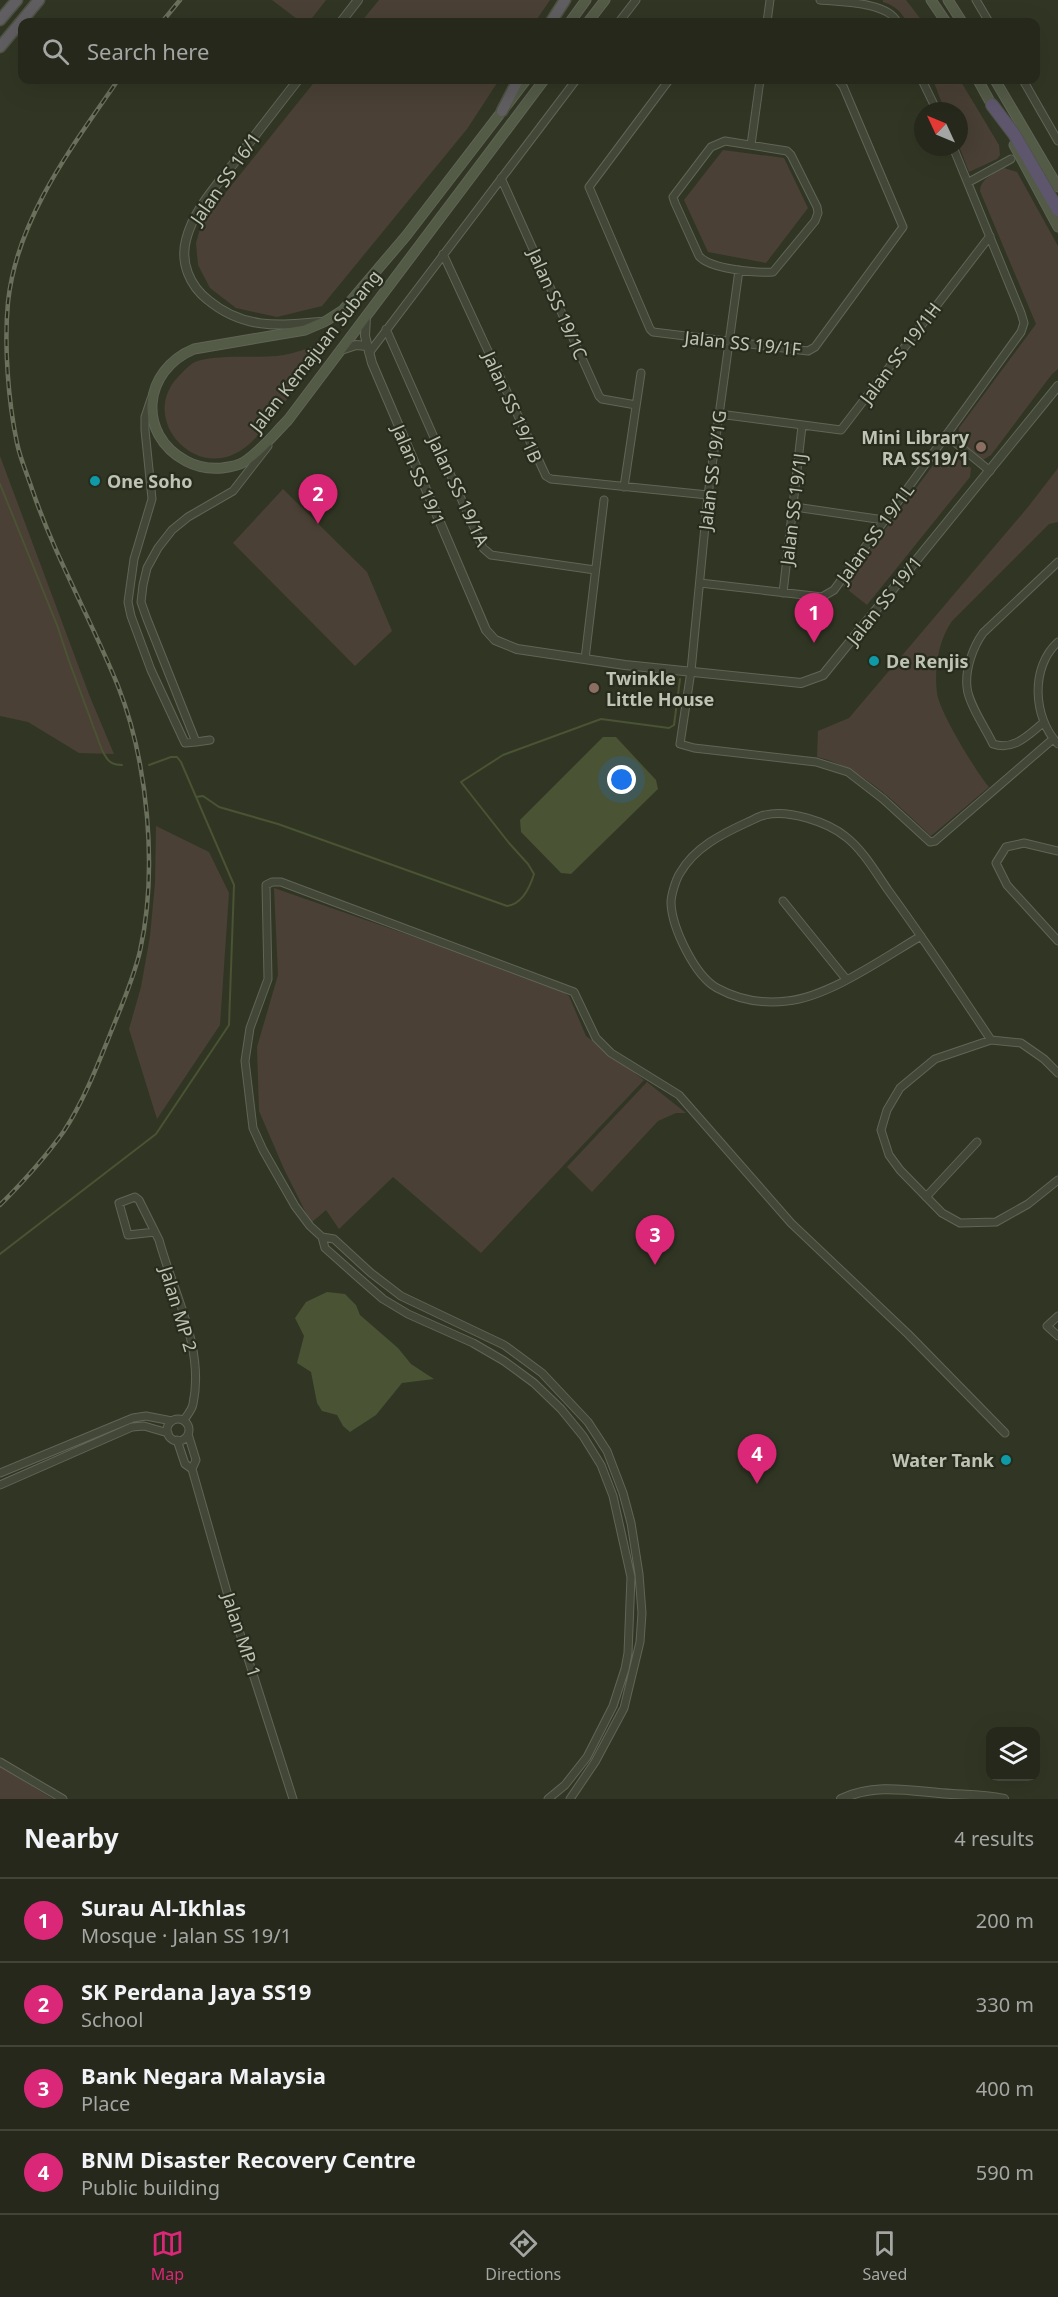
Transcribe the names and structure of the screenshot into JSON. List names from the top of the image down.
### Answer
{
  "streets": {
    "main road": ["Jalan Kemajuan Subang"],
    "street": [
      "Jalan SS 16/1",
      "Jalan SS 19/1C",
      "Jalan SS 19/1F",
      "Jalan SS 19/1H",
      "Jalan SS 19/1B",
      "Jalan SS 19/1G",
      "Jalan SS 19/1",
      "Jalan SS 19/1A",
      "Jalan SS 19/1J",
      "Jalan SS 19/1L",
      "Jalan MP 2",
      "Jalan MP 1"
    ]
  },
  "crossings": [
    ["Jalan SS 16/1", "Jalan Kemajuan Subang"],
    ["Jalan SS 19/1F", "Jalan SS 19/1G"],
    ["Jalan Kemajuan Subang", "Jalan SS 19/1"],
    ["Jalan SS 19/1H", "Jalan SS 19/1G"],
    ["Jalan SS 19/1H", "Jalan SS 19/1J"],
    ["Jalan SS 19/1H", "Jalan SS 19/1L"],
    ["Jalan SS 19/1B", "Jalan SS 19/1G"],
    ["Jalan SS 19/1G", "Jalan SS 19/1"],
    ["Jalan SS 19/1G", "Jalan SS 19/1L"],
    ["Jalan SS 19/1J", "Jalan SS 19/1L"],
    ["Jalan MP 2", "Jalan MP 1"]
  ],
  "places": [
    "Mini Library RA SS19/1",
    "One Soho",
    "De Renjis",
    "Twinkle Little House",
    "Water Tank"
  ],
  "north": "top left",
  "page": {
    "search": "Search here",
    "pins": [
      "2",
      "1",
      "3",
      "4"
    ],
    "heading": ["Nearby", "4 results"],
    "list": [
      {
        "mark": "1",
        "name": "Surau Al-Ikhlas",
        "note": "Mosque · Jalan SS 19/1",
        "value": "200 m"
      },
      {
        "mark": "2",
        "name": "SK Perdana Jaya SS19",
        "note": "School",
        "value": "330 m"
      },
      {
        "mark": "3",
        "name": "Bank Negara Malaysia",
        "note": "Place",
        "value": "400 m"
      },
      {
        "mark": "4",
        "name": "BNM Disaster Recovery Centre",
        "note": "Public building",
        "value": "590 m"
      }
    ],
    "nav": ["Map", "Directions", "Saved"]
  }
}
